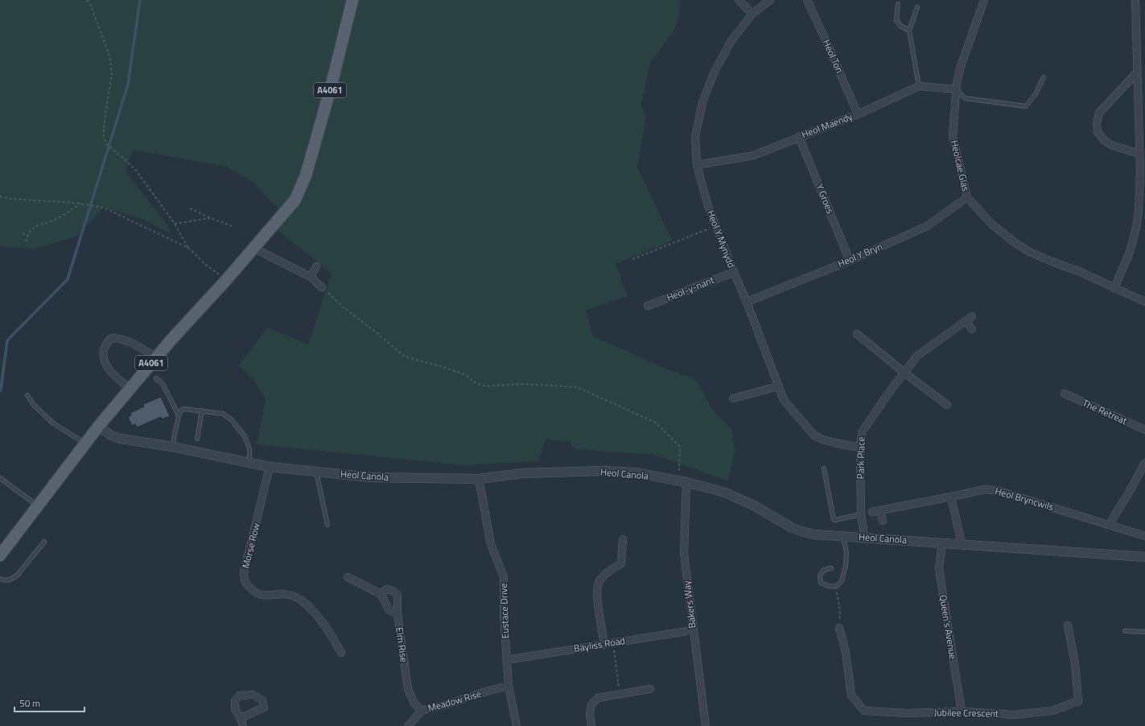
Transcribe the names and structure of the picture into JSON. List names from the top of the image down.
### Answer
{
  "streets": {
    "main road": ["A4061"],
    "street": [
      "Heol Ton",
      "Heol Maendy",
      "Heolcae Glas",
      "Y Groes",
      "Heol Y Mynydd",
      "Heol Y Bryn",
      "Heol-y-nant",
      "The Retreat",
      "Park Place",
      "Heol Canola",
      "Heol Bryncwils",
      "Morse Row",
      "Bakers Way",
      "Eustace Drive",
      "Queen's Avenue",
      "Elm Rise",
      "Bayliss Road",
      "Meadow Rise",
      "Jubilee Crescent"
    ]
  },
  "crossings": [
    ["Heol Ton", "Heol Maendy"],
    ["A4061", "Heol Canola"],
    ["Heol Maendy", "Heolcae Glas"],
    ["Heol Maendy", "Y Groes"],
    ["Heol Maendy", "Heol Y Mynydd"],
    ["Heolcae Glas", "Heol Y Bryn"],
    ["Y Groes", "Heol Y Bryn"],
    ["Heol Y Mynydd", "Heol Y Bryn"],
    ["Heol Y Mynydd", "Heol-y-nant"],
    ["Heol Y Mynydd", "Park Place"],
    ["Park Place", "Heol Canola"],
    ["Heol Canola", "Morse Row"],
    ["Heol Canola", "Bakers Way"],
    ["Heol Canola", "Eustace Drive"],
    ["Heol Canola", "Queen's Avenue"],
    ["Bakers Way", "Bayliss Road"],
    ["Eustace Drive", "Bayliss Road"],
    ["Eustace Drive", "Meadow Rise"],
    ["Queen's Avenue", "Jubilee Crescent"],
    ["Elm Rise", "Meadow Rise"]
  ],
  "scale_bar": "50 m"
}
